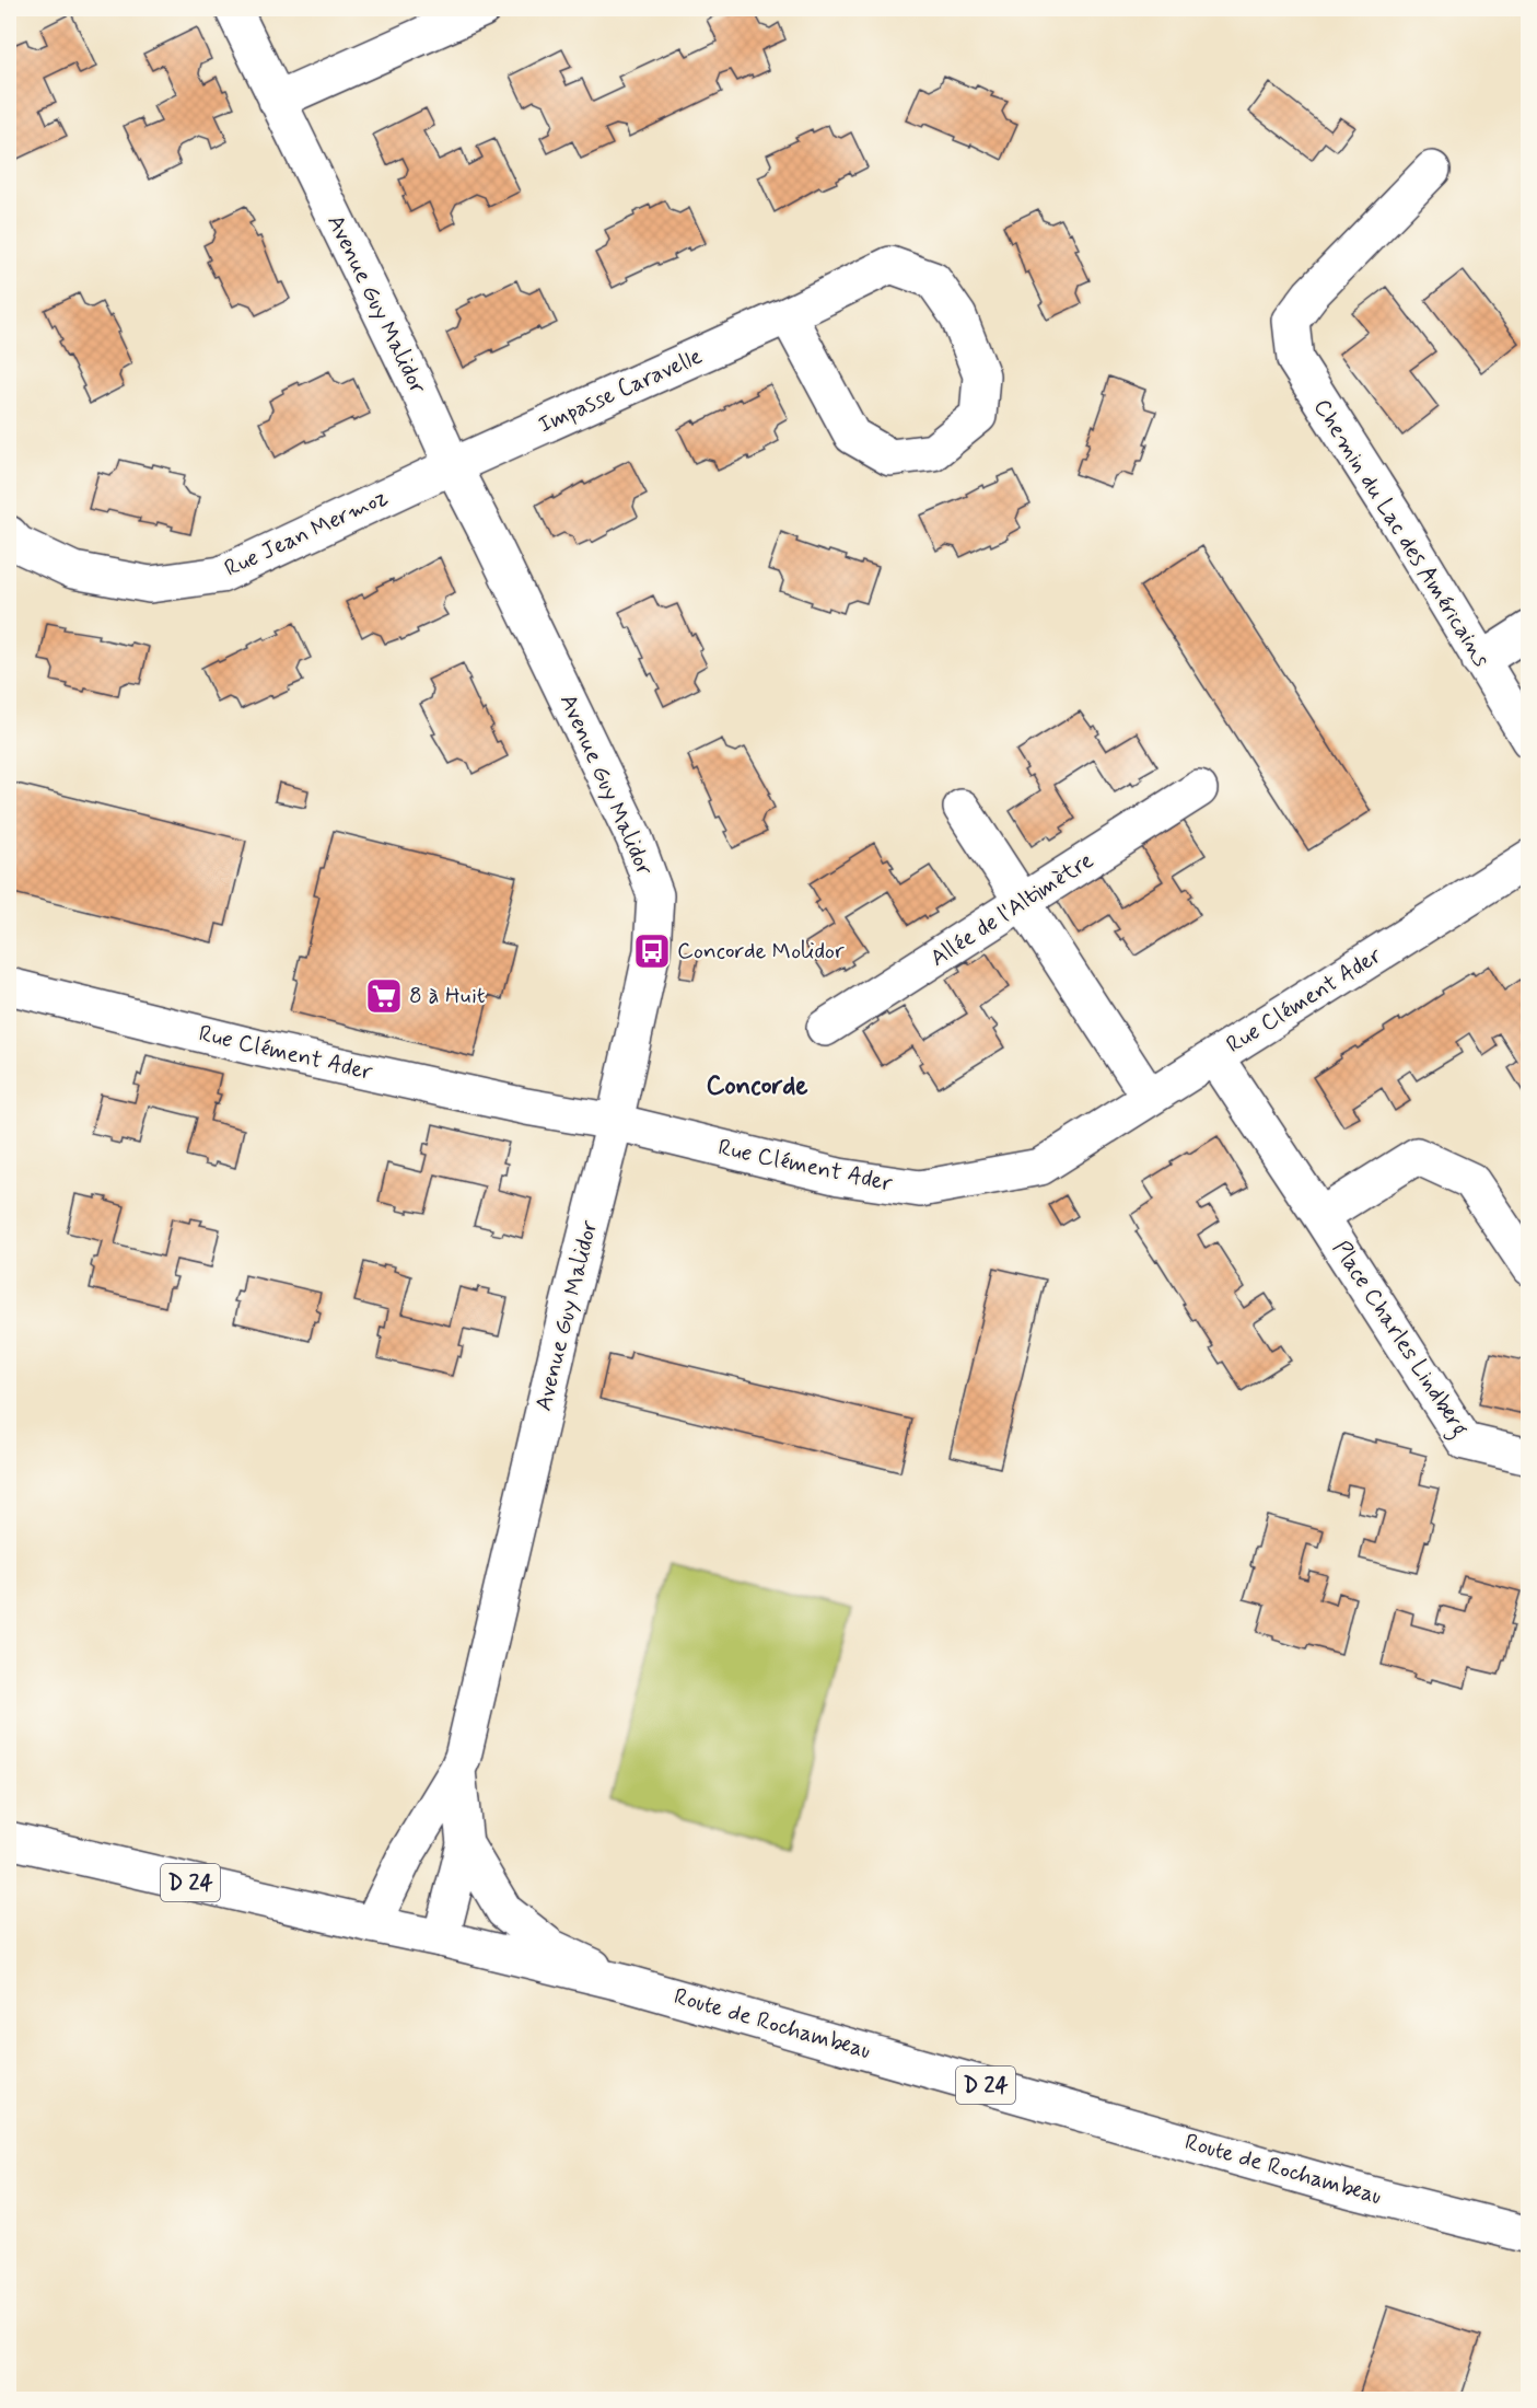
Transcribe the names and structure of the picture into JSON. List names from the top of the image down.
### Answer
{
  "streets": {
    "street": [
      "Avenue Guy Malidor",
      "Impasse Caravelle",
      "Rue Jean Mermoz",
      "Chemin du Lac des Américains",
      "Allée de l'Altimètre",
      "Rue Clément Ader",
      "Place Charles Lindberg",
      "D 24",
      "Route de Rochambeau"
    ]
  },
  "crossings": [
    ["Avenue Guy Malidor", "Impasse Caravelle"],
    ["Avenue Guy Malidor", "Rue Jean Mermoz"],
    ["Avenue Guy Malidor", "Rue Clément Ader"],
    ["Avenue Guy Malidor", "Route de Rochambeau"],
    ["Impasse Caravelle", "Rue Jean Mermoz"],
    ["Rue Clément Ader", "Place Charles Lindberg"]
  ],
  "districts": ["Concorde"],
  "places": {
    "bus stop": ["Concorde Molidor"],
    "supermarket": ["8 à Huit"]
  }
}
